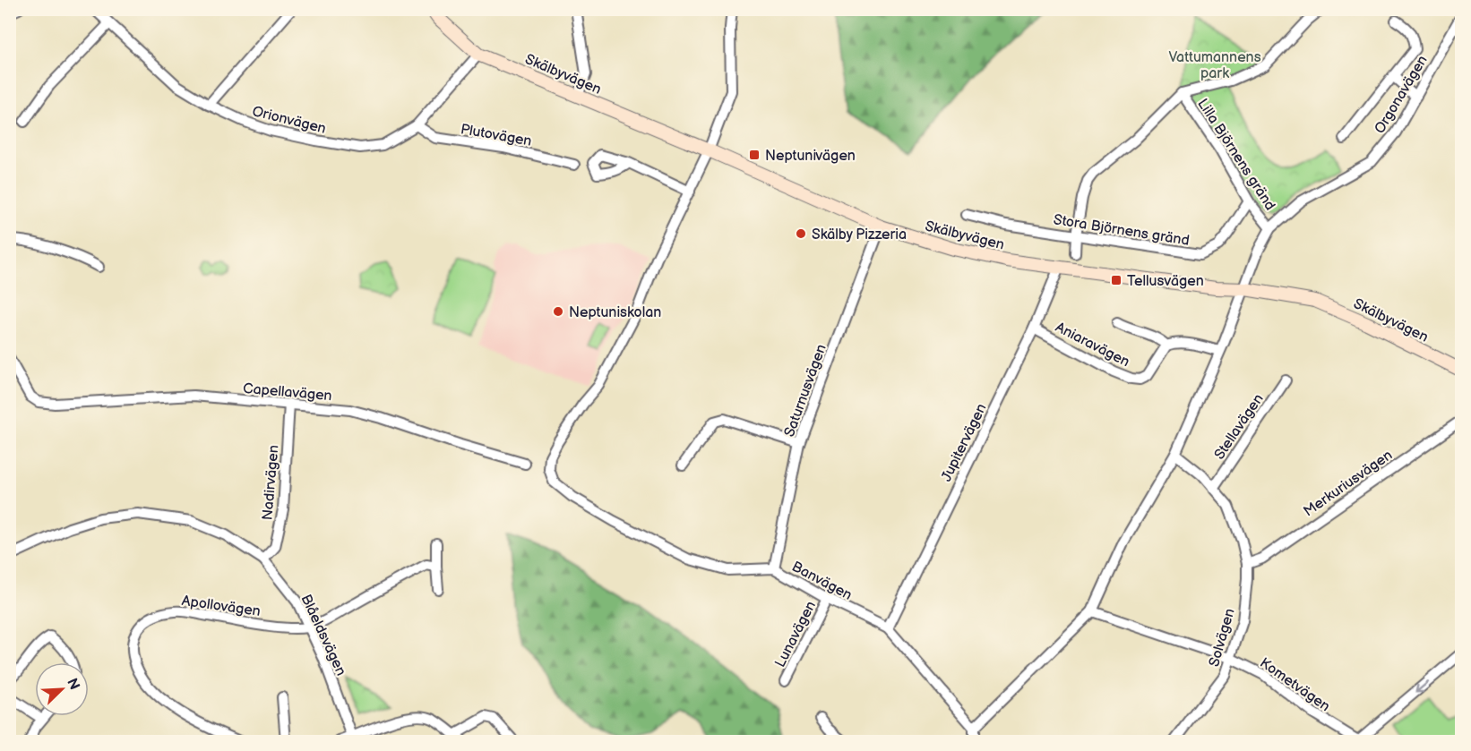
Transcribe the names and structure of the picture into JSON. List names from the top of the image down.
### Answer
{
  "streets": {
    "street": [
      "Skälbyvägen",
      "Orgonavägen",
      "Orionvägen",
      "Plutovägen",
      "Lilla Björnens gränd",
      "Stora Björnens gränd",
      "Aniaravägen",
      "Saturnusvägen",
      "Capellavägen",
      "Stellavägen",
      "Jupitervägen",
      "Nadirvägen",
      "Merkuriusvägen",
      "Banvägen",
      "Apollovägen",
      "Lunavägen",
      "Blåeldsvägen",
      "Solvägen",
      "Kometvägen"
    ]
  },
  "crossings": [
    ["Skälbyvägen", "Orgonavägen"],
    ["Skälbyvägen", "Orionvägen"],
    ["Skälbyvägen", "Saturnusvägen"],
    ["Skälbyvägen", "Jupitervägen"],
    ["Orgonavägen", "Lilla Björnens gränd"],
    ["Orionvägen", "Plutovägen"],
    ["Lilla Björnens gränd", "Stora Björnens gränd"],
    ["Aniaravägen", "Jupitervägen"],
    ["Saturnusvägen", "Banvägen"],
    ["Capellavägen", "Nadirvägen"],
    ["Stellavägen", "Solvägen"],
    ["Jupitervägen", "Banvägen"],
    ["Nadirvägen", "Blåeldsvägen"],
    ["Merkuriusvägen", "Solvägen"],
    ["Banvägen", "Lunavägen"],
    ["Apollovägen", "Blåeldsvägen"],
    ["Solvägen", "Kometvägen"]
  ],
  "parks": ["Vattumannens park"],
  "places": {
    "transit": ["Neptunivägen", "Tellusvägen"],
    "other": ["Skälby Pizzeria", "Neptuniskolan"]
  },
  "north": "top right"
}
